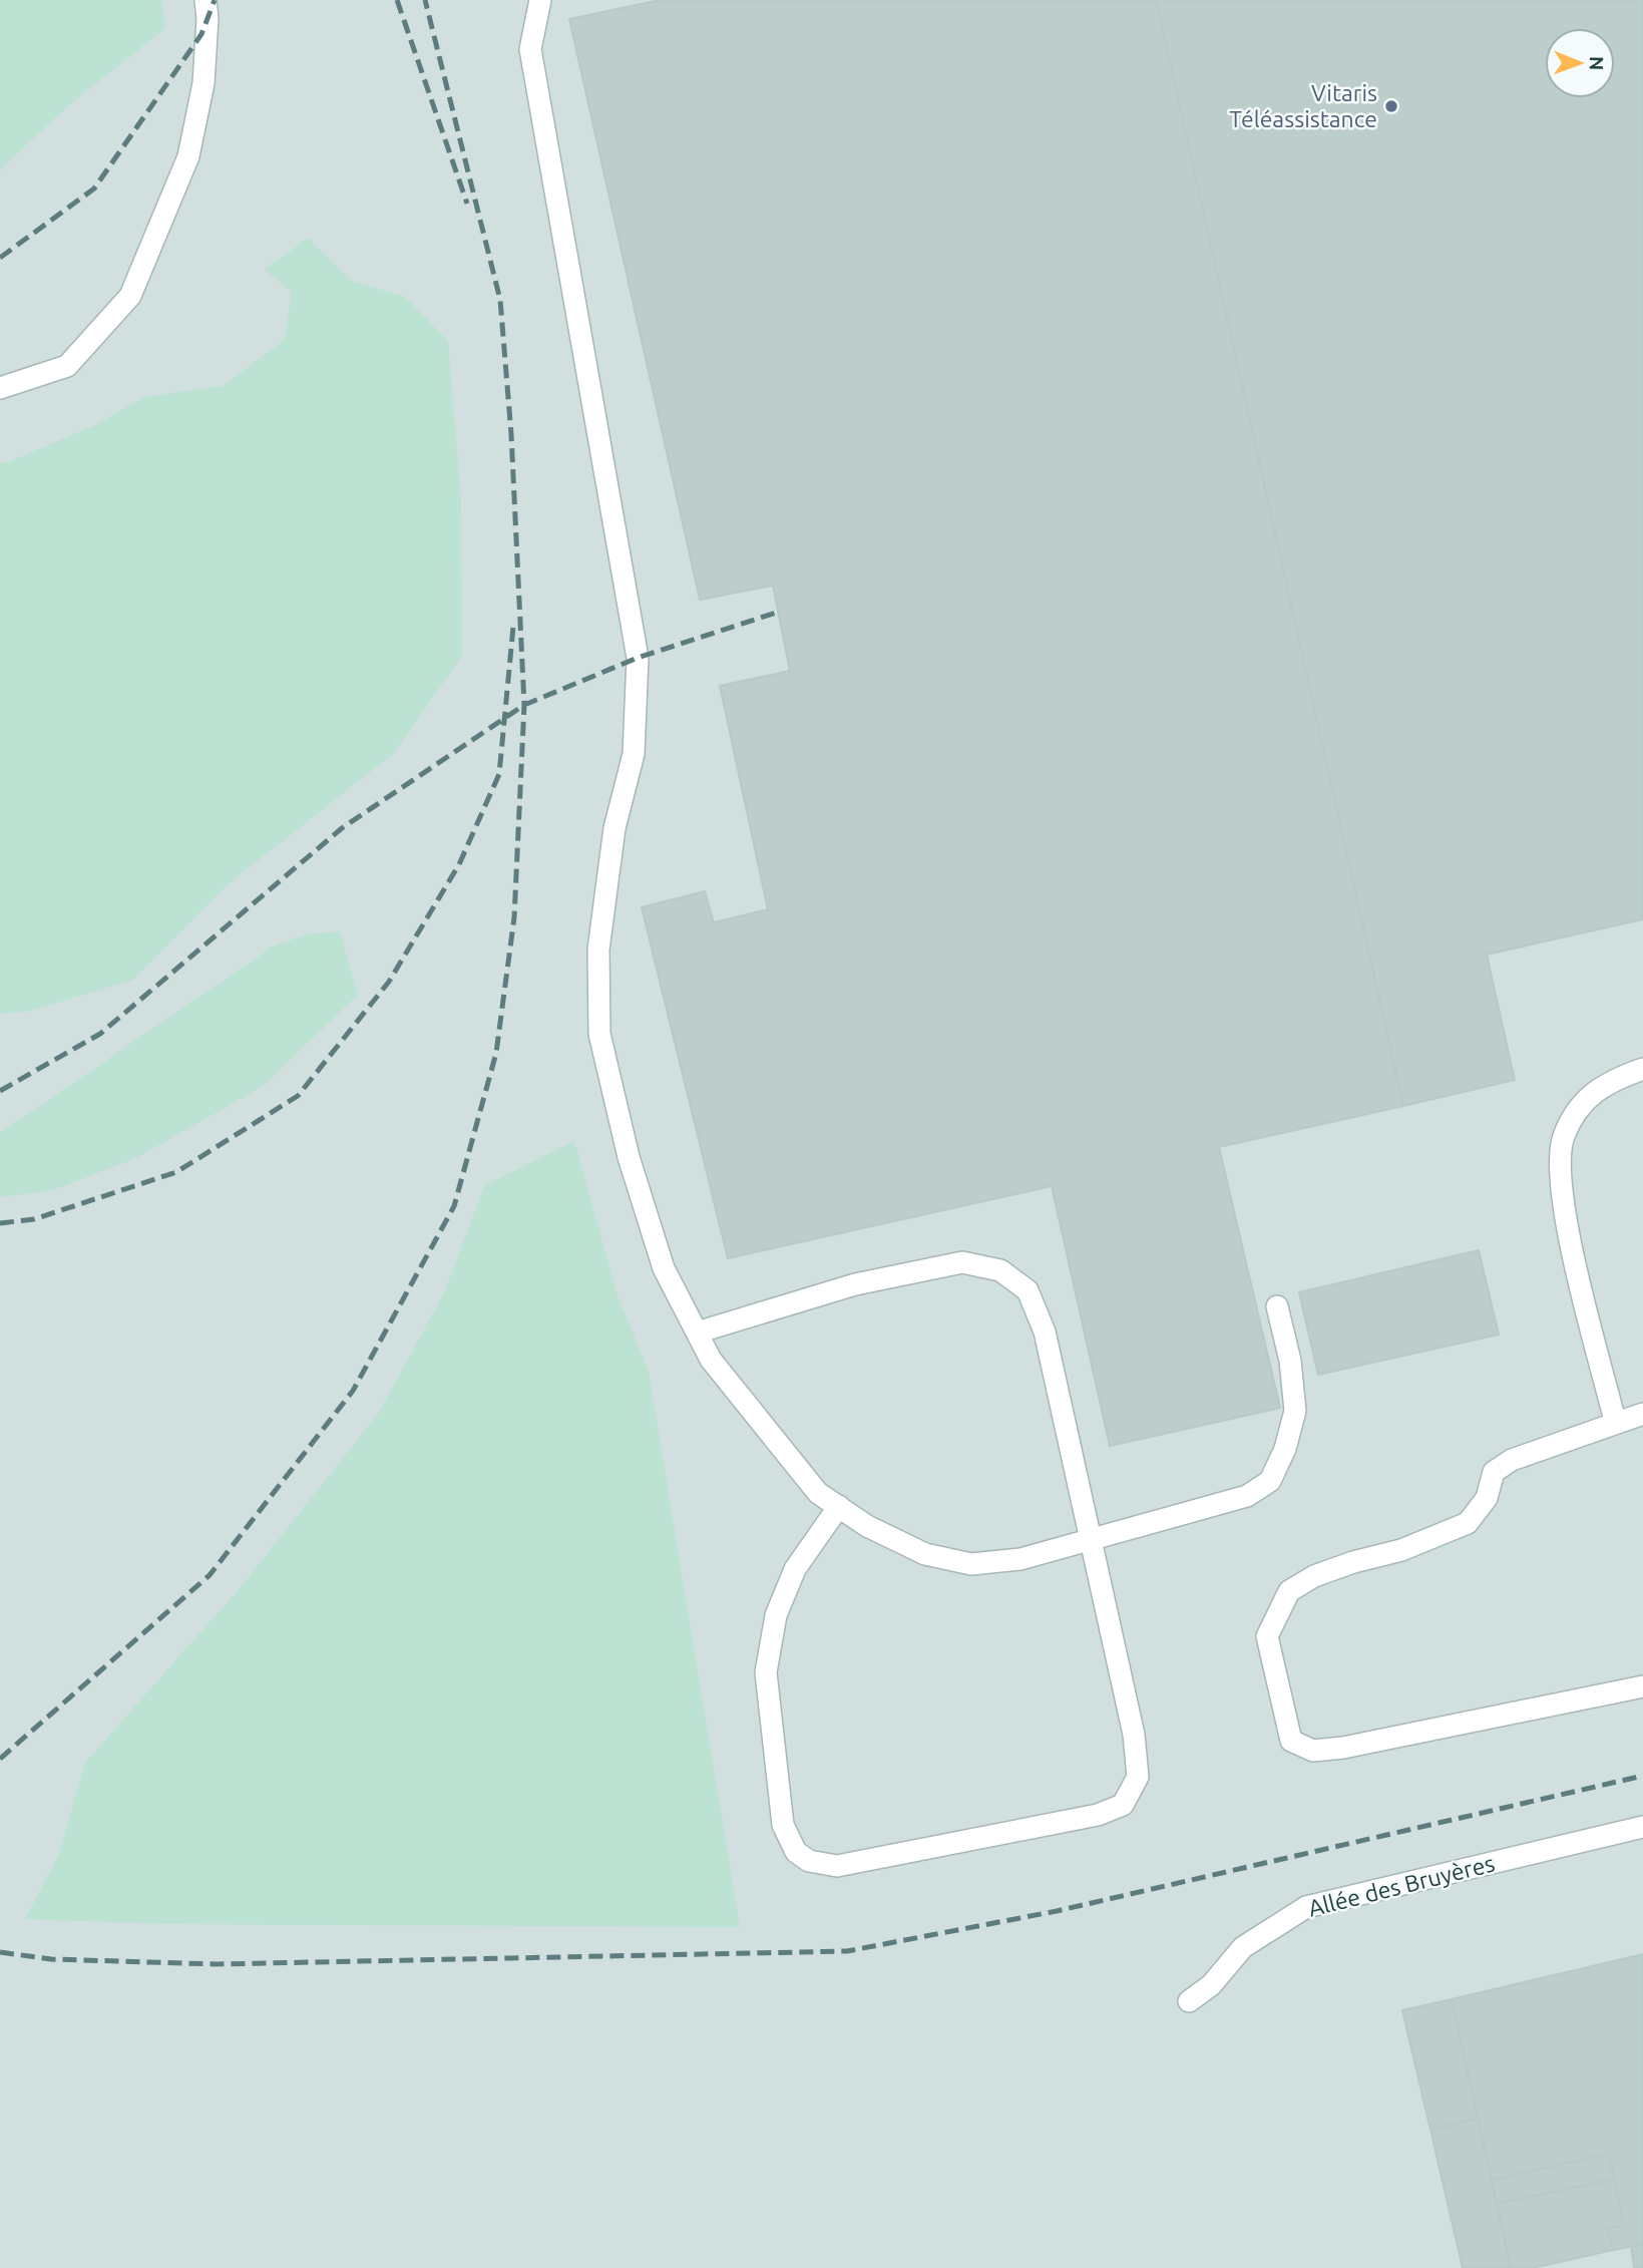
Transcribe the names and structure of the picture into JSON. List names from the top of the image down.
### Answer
{
  "streets": {
    "street": ["Allée des Bruyères"]
  },
  "places": ["Vitaris Téléassistance"],
  "north": "right"
}
